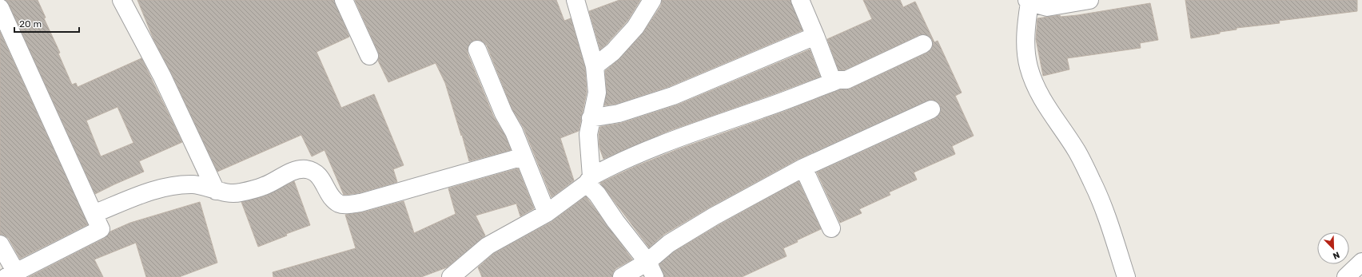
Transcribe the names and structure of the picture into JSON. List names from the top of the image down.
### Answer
{
  "scale_bar": "20 m",
  "north": "bottom right"
}
